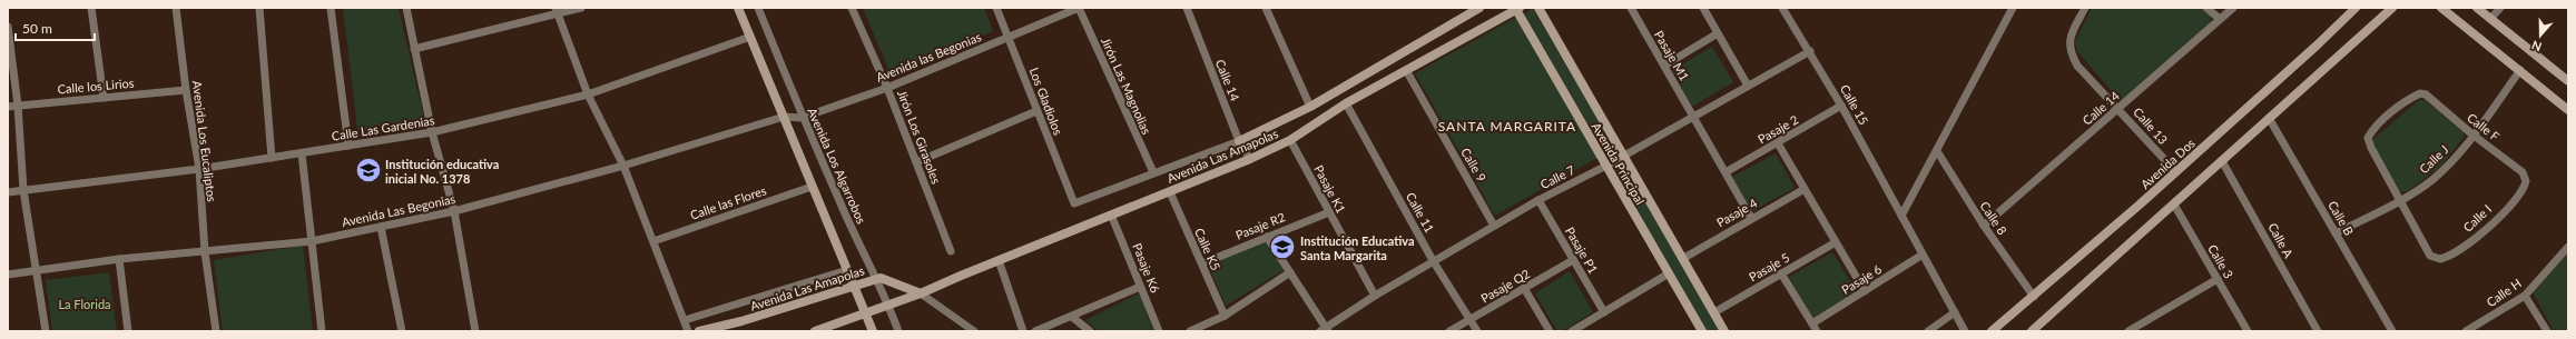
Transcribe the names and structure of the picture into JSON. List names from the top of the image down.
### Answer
{
  "streets": {
    "street": [
      "Pasaje M1",
      "Avenida las Begonias",
      "Calle 14",
      "Calle los Lirios",
      "Jirón Las Magnolias",
      "Los Gladiolos",
      "Calle 15",
      "Calle 13",
      "Calle F",
      "Calle Las Gardenias",
      "Pasaje 2",
      "Jirón Los Girasoles",
      "Avenida Los Eucaliptos",
      "Avenida Las Amapolas",
      "Calle J",
      "Avenida Principal",
      "Avenida Dos",
      "Calle 9",
      "Avenida Los Algarrobos",
      "Calle 7",
      "Pasaje K1",
      "Calle las Flores",
      "Avenida Las Begonias",
      "Calle 11",
      "Pasaje 4",
      "Calle 8",
      "Calle B",
      "Calle I",
      "Pasaje R2",
      "Calle A",
      "Calle K5",
      "Pasaje P1",
      "Calle 3",
      "Pasaje 5",
      "Pasaje K6",
      "Pasaje 6",
      "Pasaje Q2",
      "Calle H"
    ]
  },
  "crossings": [
    ["Pasaje M1", "Pasaje 2"],
    ["Pasaje M1", "Calle 7"],
    ["Pasaje M1", "Pasaje 4"],
    ["Avenida las Begonias", "Jirón Las Magnolias"],
    ["Avenida las Begonias", "Los Gladiolos"],
    ["Avenida las Begonias", "Jirón Los Girasoles"],
    ["Avenida las Begonias", "Avenida Los Algarrobos"],
    ["Avenida las Begonias", "Avenida Las Begonias"],
    ["Calle 14", "Calle 13"],
    ["Calle 14", "Avenida Las Amapolas"],
    ["Calle 14", "Calle 8"],
    ["Calle los Lirios", "Avenida Los Eucaliptos"],
    ["Jirón Las Magnolias", "Los Gladiolos"],
    ["Calle 15", "Pasaje 2"],
    ["Calle 15", "Calle 7"],
    ["Calle 15", "Pasaje 6"],
    ["Calle 13", "Avenida Dos"],
    ["Calle F", "Calle J"],
    ["Calle F", "Calle I"],
    ["Calle Las Gardenias", "Avenida Los Eucaliptos"],
    ["Avenida Los Eucaliptos", "Avenida Las Begonias"],
    ["Avenida Las Amapolas", "Avenida Principal"],
    ["Avenida Las Amapolas", "Calle 9"],
    ["Avenida Las Amapolas", "Avenida Los Algarrobos"],
    ["Avenida Las Amapolas", "Pasaje K1"],
    ["Avenida Las Amapolas", "Calle 11"],
    ["Avenida Las Amapolas", "Calle K5"],
    ["Avenida Las Amapolas", "Pasaje K6"],
    ["Calle J", "Calle B"],
    ["Calle J", "Calle I"],
    ["Avenida Principal", "Calle 7"],
    ["Avenida Principal", "Pasaje 4"],
    ["Avenida Principal", "Pasaje 5"],
    ["Avenida Dos", "Calle 8"],
    ["Calle 9", "Calle 7"],
    ["Calle 7", "Pasaje K1"],
    ["Calle 7", "Calle 11"],
    ["Calle 7", "Pasaje P1"],
    ["Pasaje K1", "Pasaje R2"],
    ["Calle 11", "Pasaje Q2"],
    ["Pasaje R2", "Calle K5"],
    ["Pasaje P1", "Pasaje Q2"]
  ],
  "districts": ["SANTA MARGARITA"],
  "parks": ["La Florida"],
  "places": {
    "school or university": ["Institución educativa inicial No. 1378", "Institución Educativa Santa Margarita"]
  },
  "scale_bar": "50 m",
  "north": "bottom"
}
